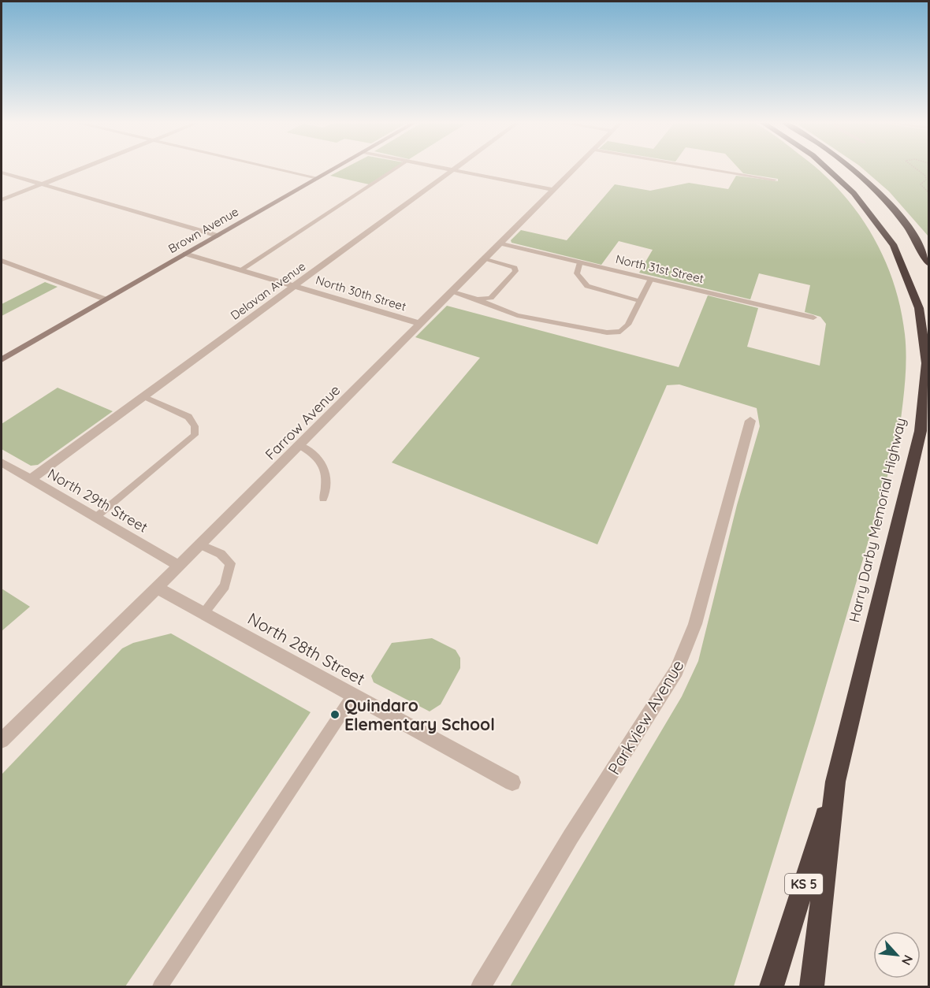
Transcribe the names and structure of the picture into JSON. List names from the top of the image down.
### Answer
{
  "streets": {
    "highway": ["Harry Darby Memorial Highway", "KS 5"],
    "main road": ["Brown Avenue"],
    "street": [
      "North 31st Street",
      "Delavan Avenue",
      "North 30th Street",
      "Farrow Avenue",
      "North 29th Street",
      "North 28th Street",
      "Parkview Avenue"
    ]
  },
  "crossings": [
    ["Brown Avenue", "North 30th Street"],
    ["North 31st Street", "Farrow Avenue"],
    ["Delavan Avenue", "North 30th Street"],
    ["Delavan Avenue", "North 29th Street"],
    ["North 30th Street", "Farrow Avenue"],
    ["Farrow Avenue", "North 29th Street"],
    ["Farrow Avenue", "North 28th Street"],
    ["Harry Darby Memorial Highway", "KS 5"]
  ],
  "places": ["Quindaro Elementary School"],
  "north": "bottom right"
}
